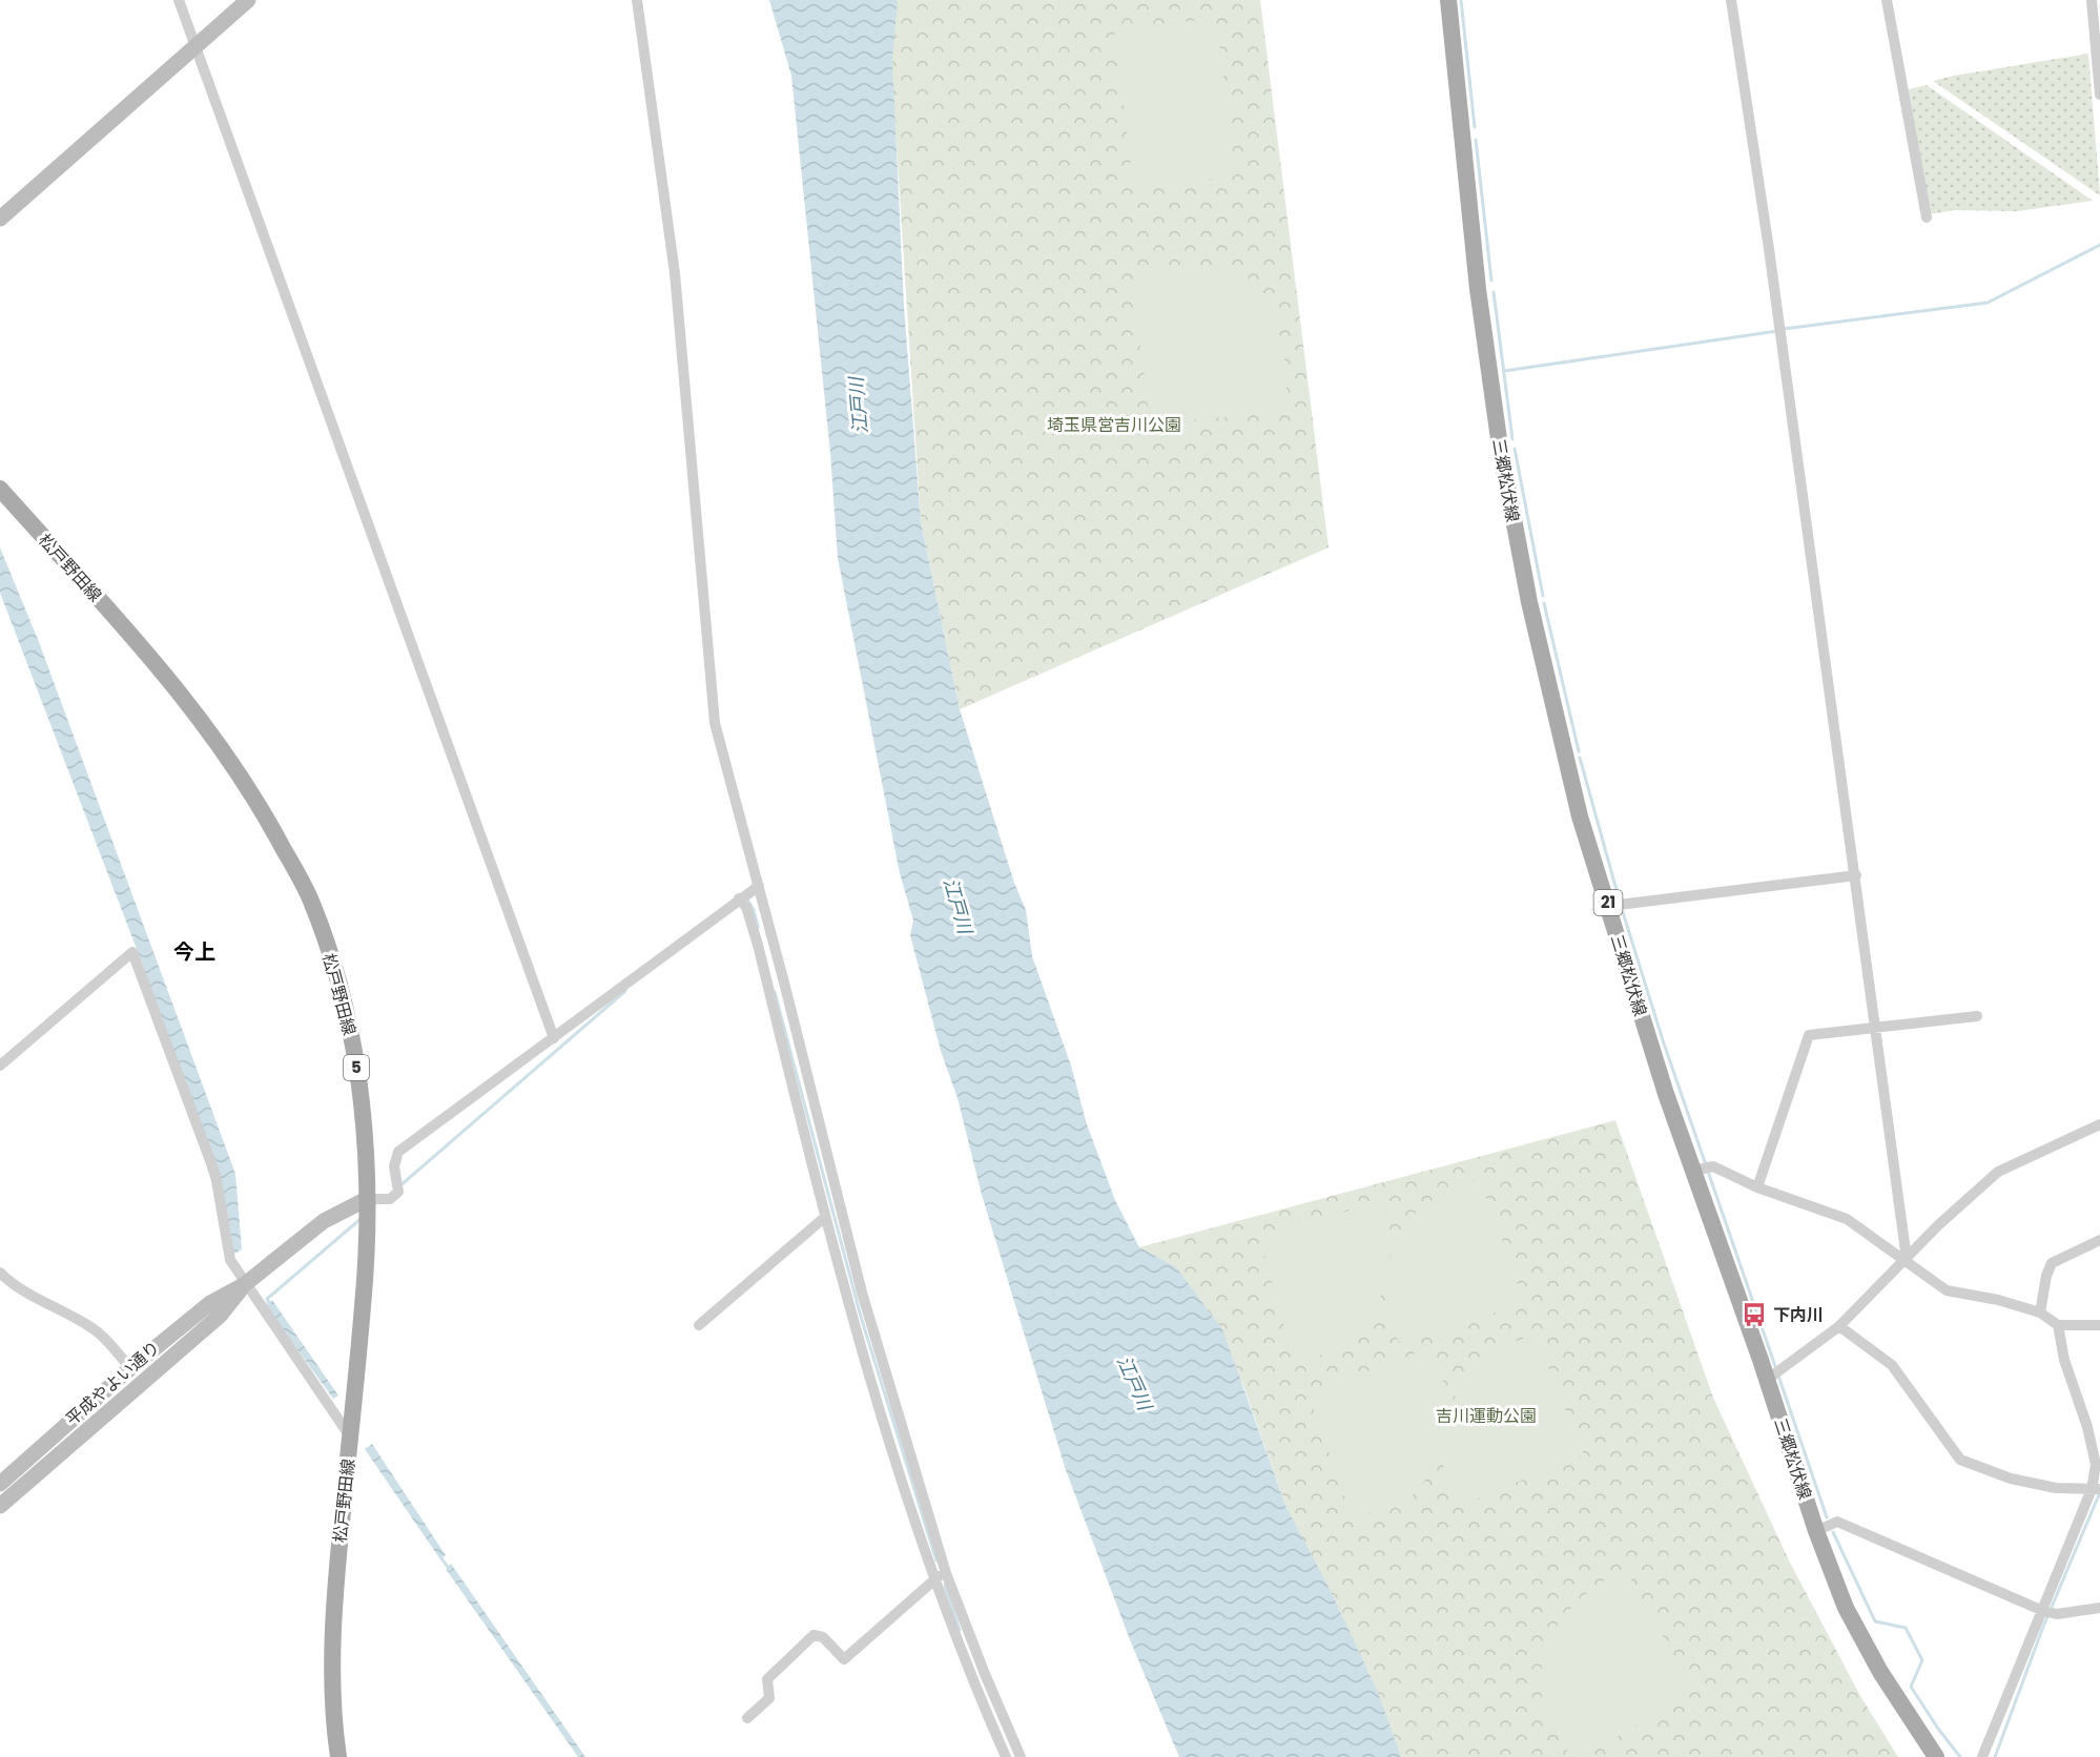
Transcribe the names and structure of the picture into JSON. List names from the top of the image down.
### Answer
{
  "streets": {
    "main road": [
      "三郷松伏線",
      "松戸野田線",
      "21",
      "5"
    ],
    "street": ["平成やよい通り"]
  },
  "crossings": [
    ["松戸野田線", "平成やよい通り"]
  ],
  "districts": ["今上"],
  "water": ["江戸川"],
  "parks": ["埼玉県営吉川公園", "吉川運動公園"],
  "places": {
    "bus stop": ["下内川"]
  }
}
